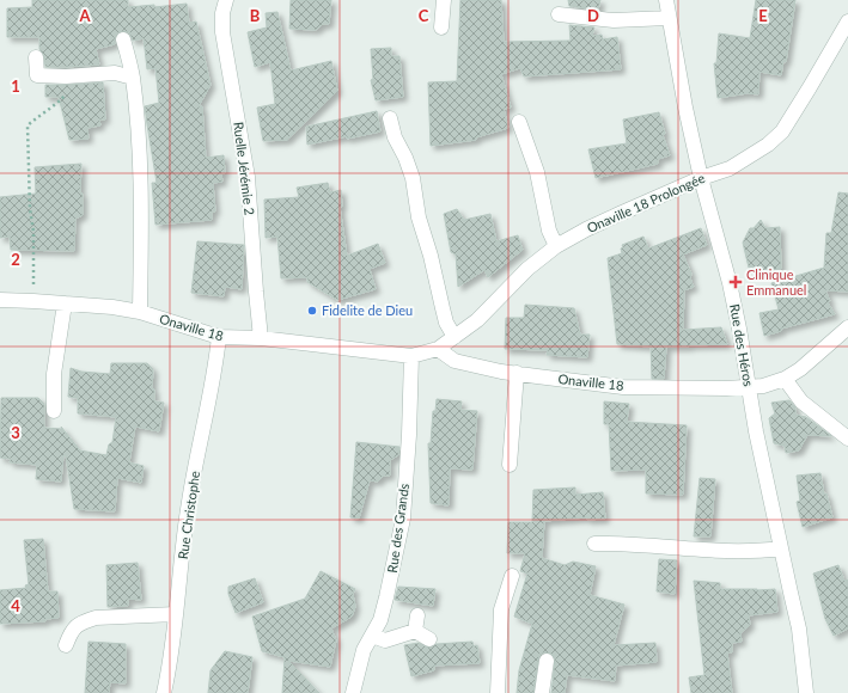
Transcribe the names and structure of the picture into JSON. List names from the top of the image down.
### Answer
{
  "streets": {
    "street": [
      "Ruelle Jérémie 2",
      "Onaville 18 Prolongée",
      "Onaville 18",
      "Rue des Héros",
      "Rue Christophe",
      "Rue des Grands"
    ]
  },
  "crossings": [
    ["Ruelle Jérémie 2", "Onaville 18"],
    ["Onaville 18 Prolongée", "Onaville 18"],
    ["Onaville 18 Prolongée", "Rue des Héros"],
    ["Onaville 18 Prolongée", "Rue des Grands"],
    ["Onaville 18", "Rue des Héros"],
    ["Onaville 18", "Rue Christophe"],
    ["Onaville 18", "Rue des Grands"]
  ],
  "places": {
    "health": ["Clinique Emmanuel"],
    "other": ["Fidelite de Dieu"]
  },
  "grid": {
    "columns": [
      "A",
      "B",
      "C",
      "D",
      "E"
    ],
    "rows": [
      "1",
      "2",
      "3",
      "4"
    ]
  }
}
